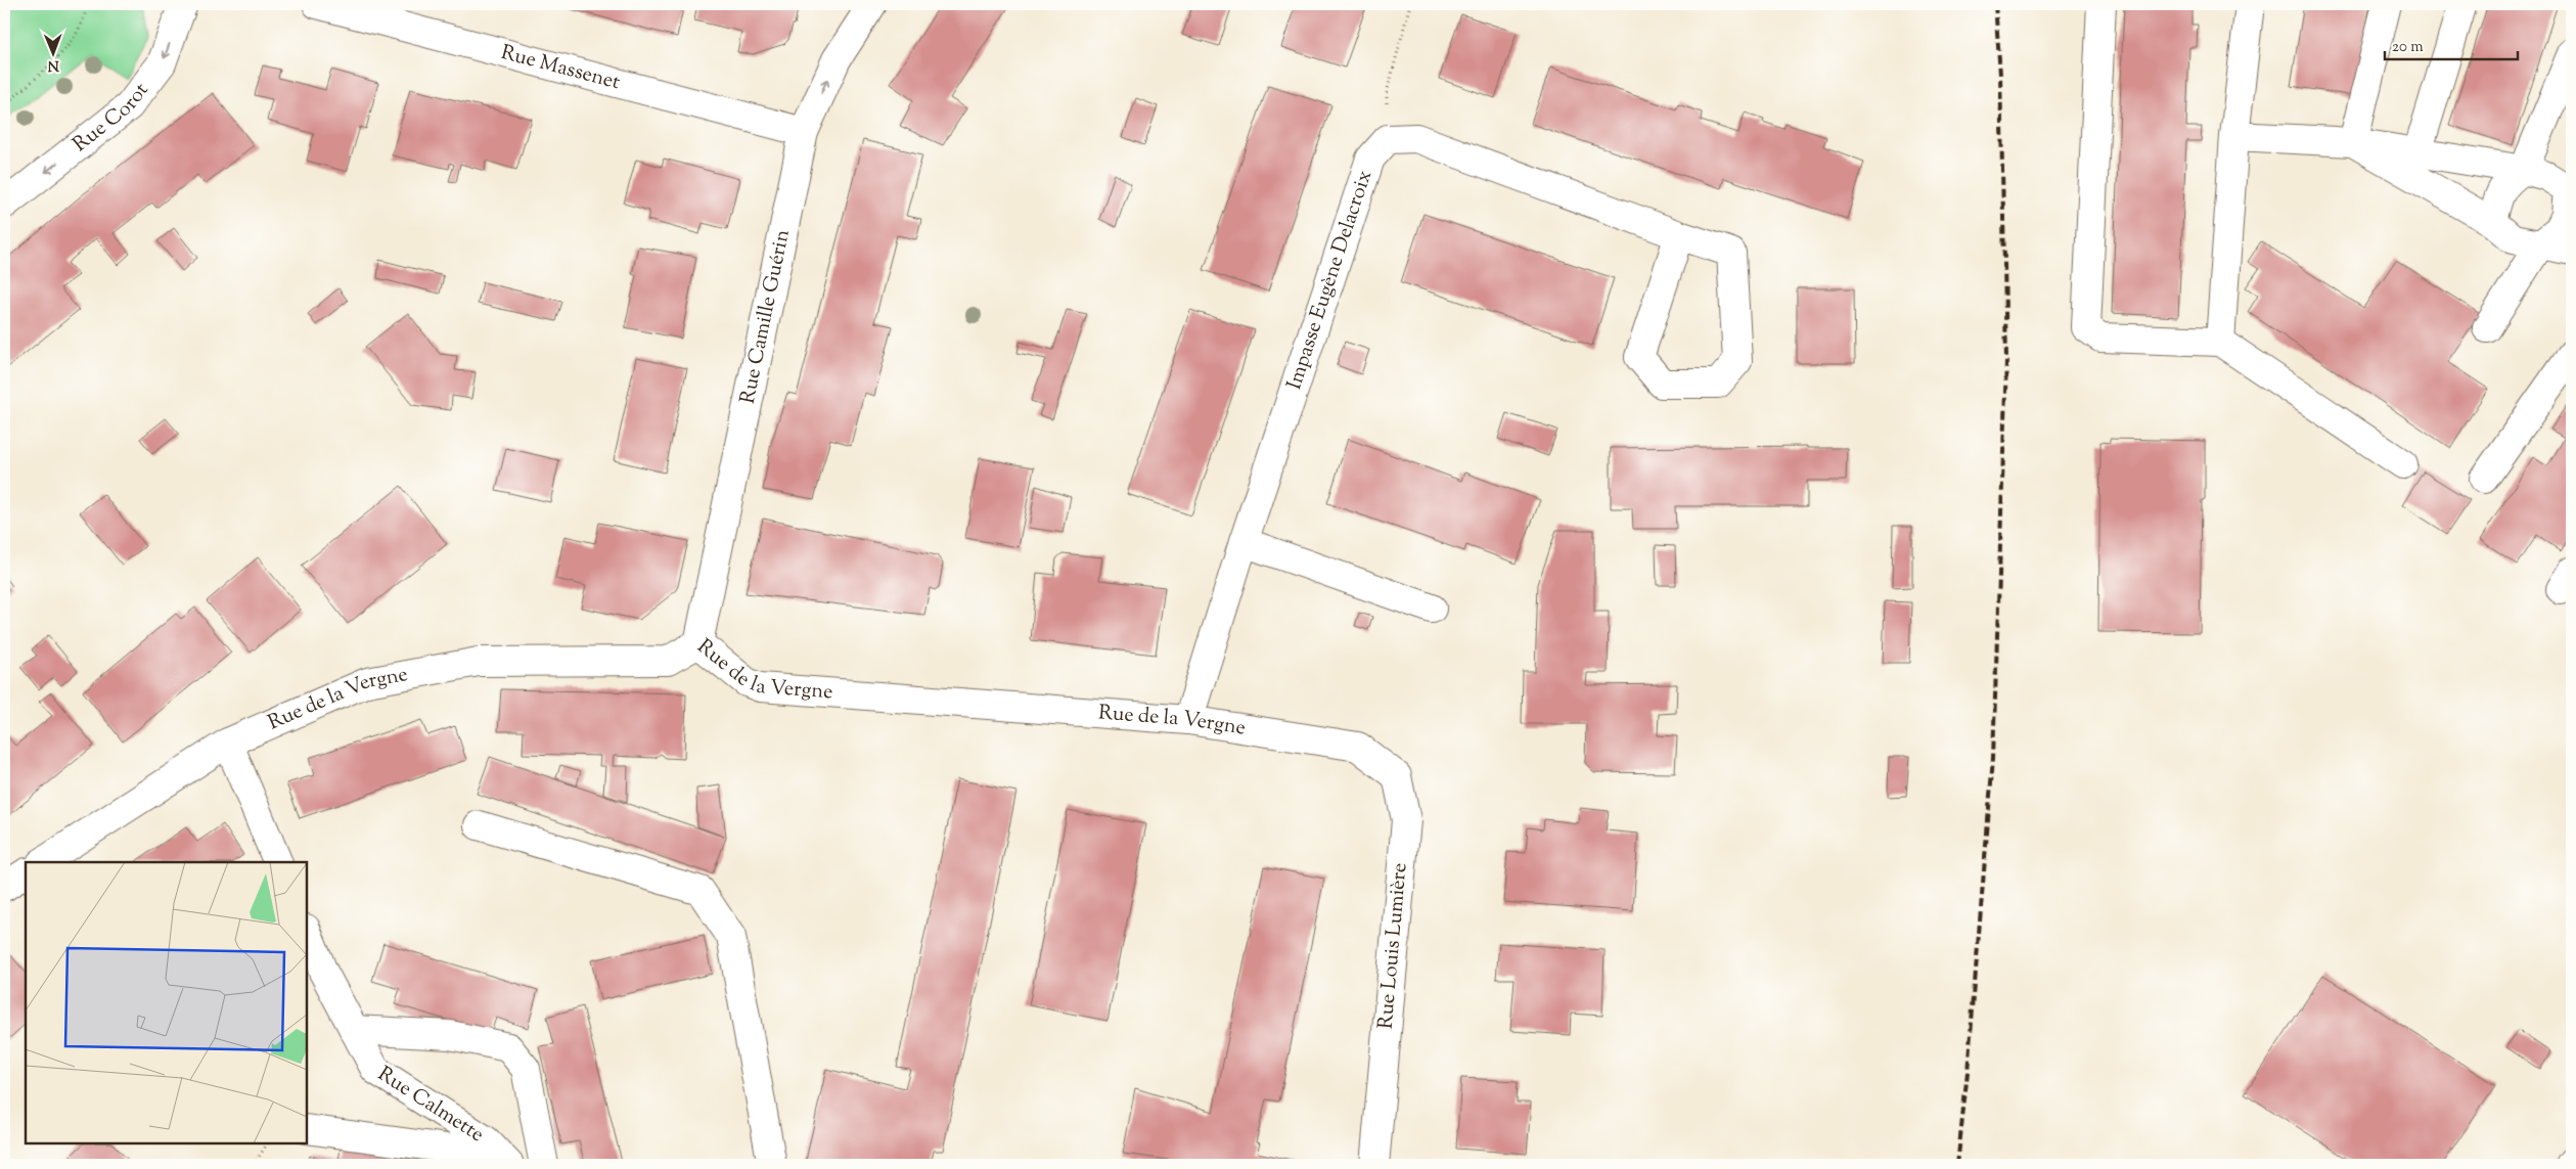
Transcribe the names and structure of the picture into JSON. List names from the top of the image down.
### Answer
{
  "streets": {
    "street": [
      "Rue Massenet",
      "Rue Corot",
      "Impasse Eugène Delacroix",
      "Rue Camille Guérin",
      "Rue de la Vergne",
      "Rue Louis Lumière",
      "Rue Calmette"
    ]
  },
  "crossings": [
    ["Rue Massenet", "Rue Camille Guérin"],
    ["Impasse Eugène Delacroix", "Rue de la Vergne"],
    ["Rue Camille Guérin", "Rue de la Vergne"],
    ["Rue de la Vergne", "Rue Louis Lumière"]
  ],
  "one_way": ["Rue Corot"],
  "scale_bar": "20 m",
  "north": "bottom"
}
